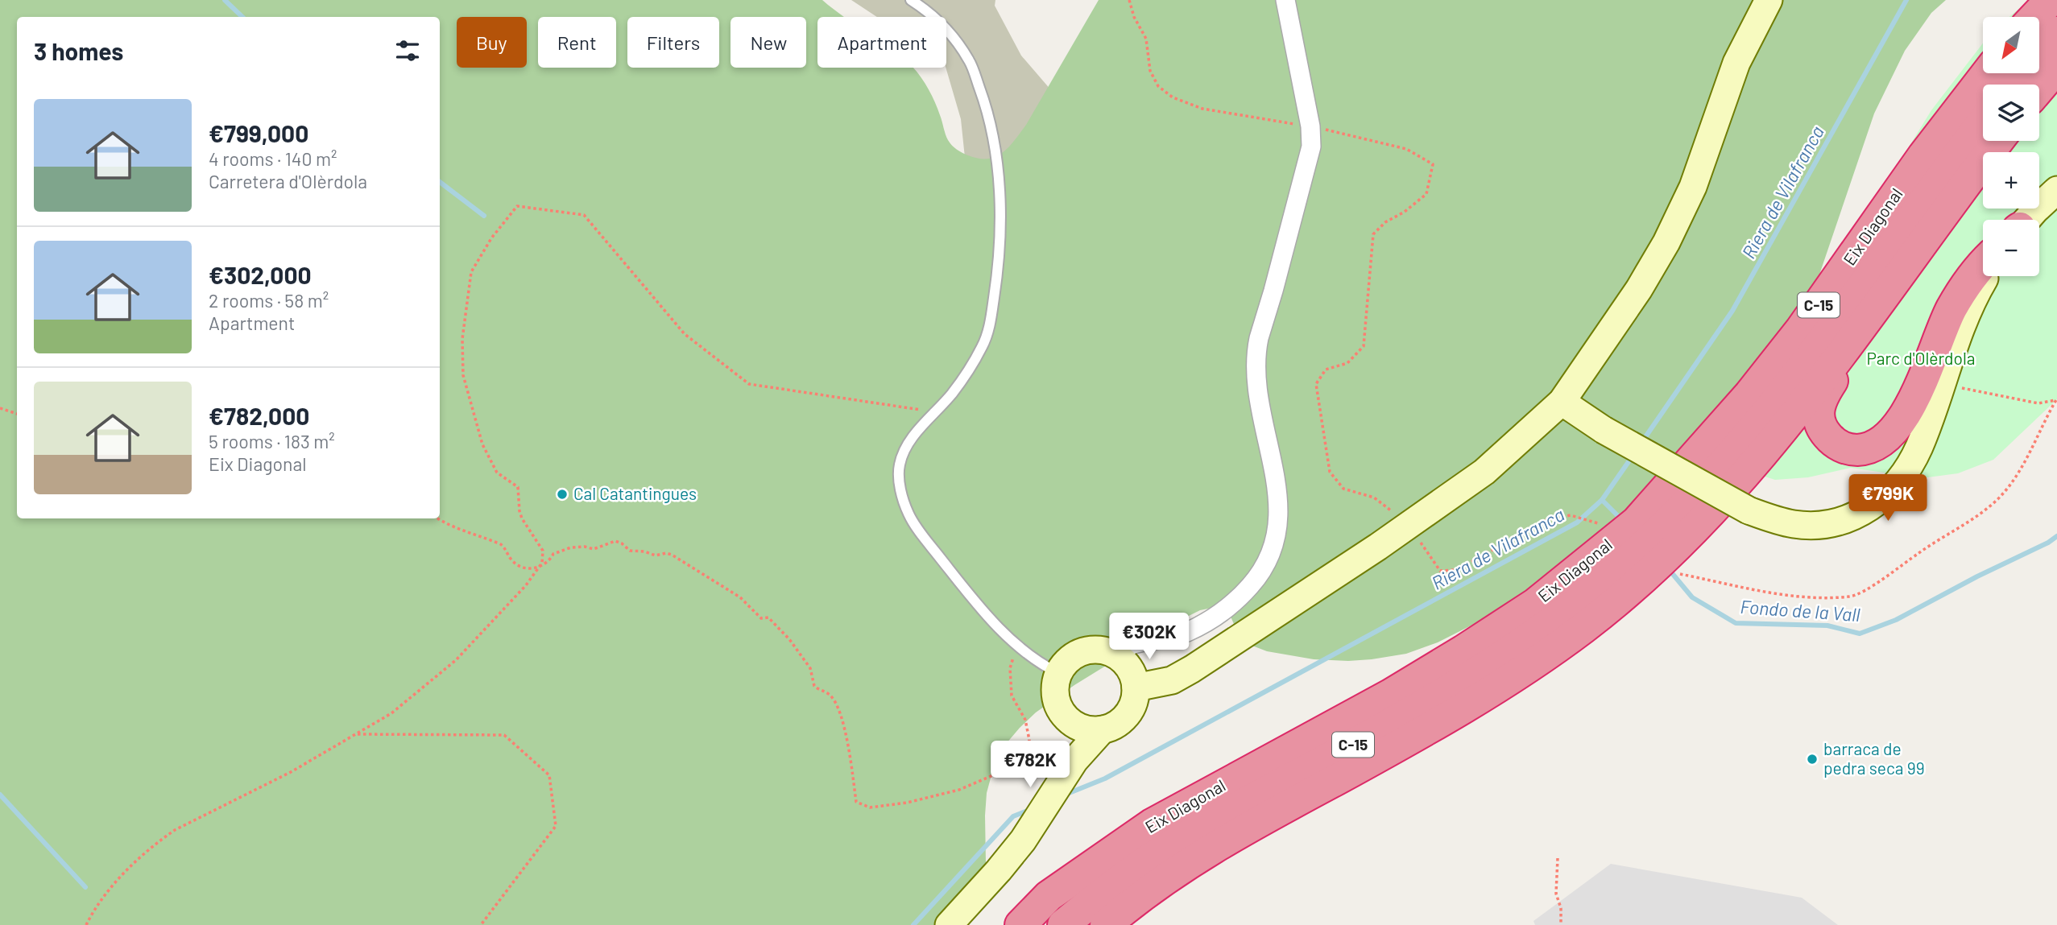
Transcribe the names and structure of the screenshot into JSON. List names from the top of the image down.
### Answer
{
  "streets": {
    "highway": ["Eix Diagonal", "C-15"]
  },
  "water": ["Riera de Vilafranca", "Fondo de la Vall"],
  "parks": ["Parc d'Olèrdola"],
  "places": ["Cal Catantingues", "barraca de pedra seca 99"],
  "north": "bottom left",
  "page": {
    "map_buttons": ["+", "−"],
    "chip": [
      "Buy",
      "Rent",
      "Filters",
      "New",
      "Apartment"
    ],
    "heading": "3 homes",
    "list": [
      {
        "name": "€799,000",
        "note": "4 rooms · 140 m² · Carretera d'Olèrdola"
      },
      {
        "name": "€302,000",
        "note": "2 rooms · 58 m² · Apartment"
      },
      {
        "name": "€782,000",
        "note": "5 rooms · 183 m² · Eix Diagonal"
      }
    ],
    "price": ["€799K", "€302K", "€782K"]
  }
}
